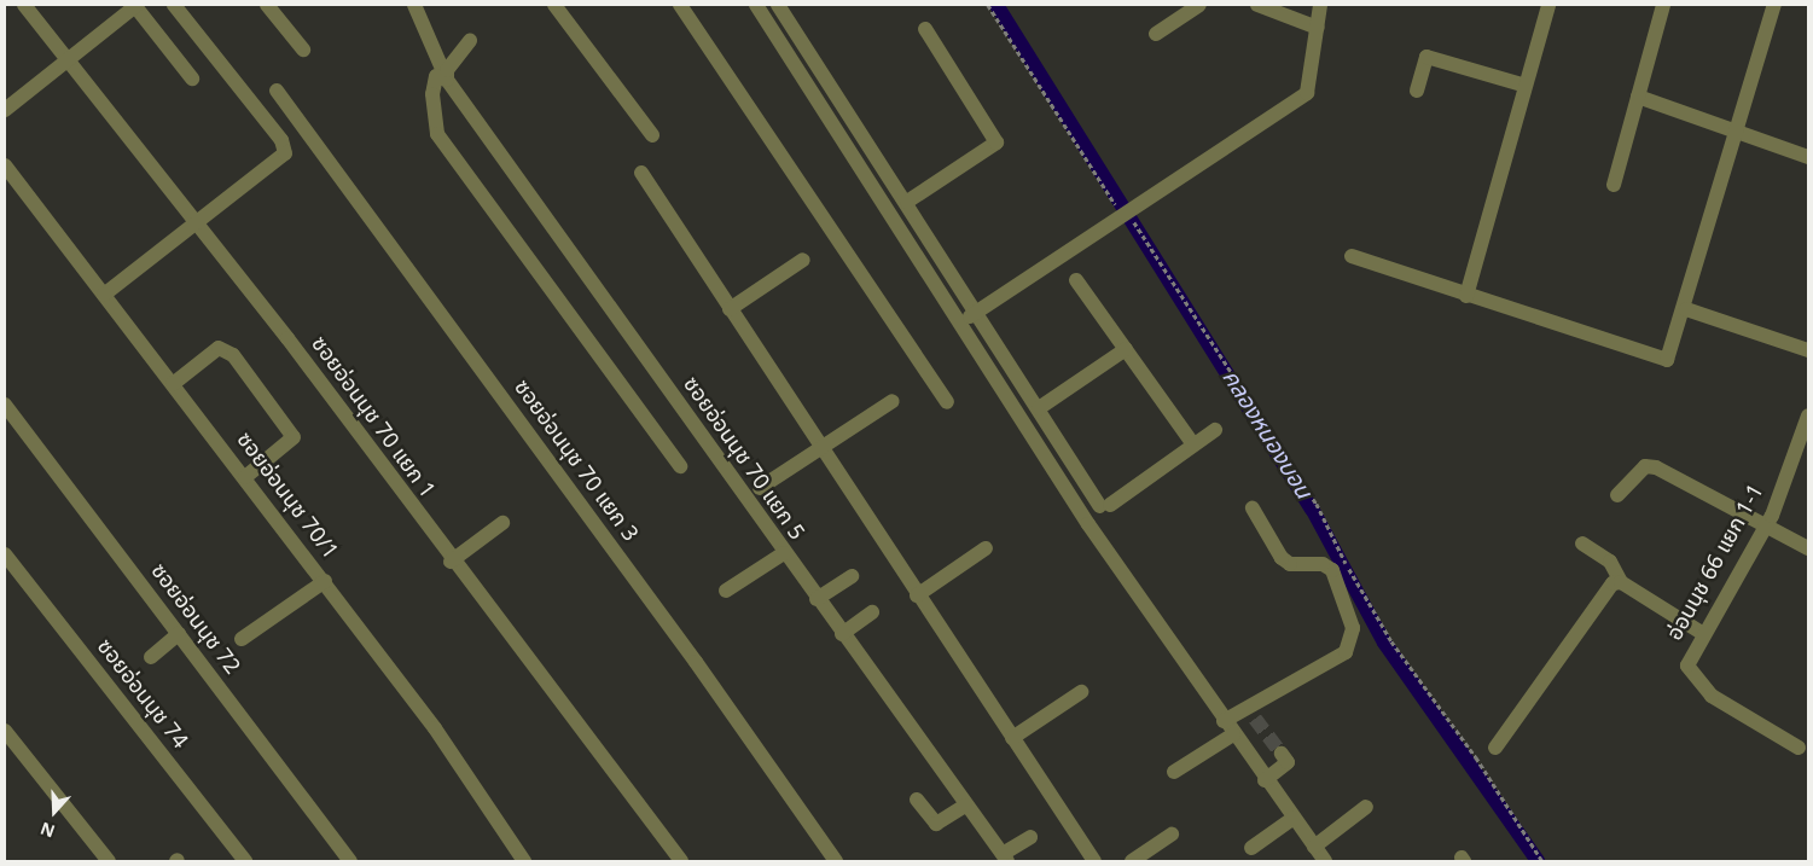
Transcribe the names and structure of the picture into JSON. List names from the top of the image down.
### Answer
{
  "streets": {
    "street": [
      "ซอยอ่อนนุช 70 แยก 1",
      "ซอยอ่อนนุช 70 แยก 5",
      "ซอยอ่อนนุช 70 แยก 3",
      "ซอยอ่อนนุช 70/1",
      "อ่อนนุช 66 แยก 1-1",
      "ซอยอ่อนนุช 72",
      "ซอยอ่อนนุช 74"
    ]
  },
  "water": ["คลองหนองบอน"],
  "north": "bottom"
}
